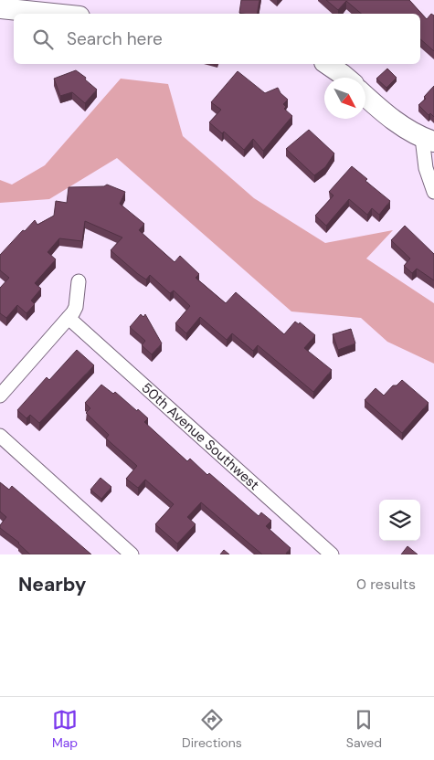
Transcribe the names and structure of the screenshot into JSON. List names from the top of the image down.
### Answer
{
  "streets": {
    "street": ["50th Avenue Southwest"]
  },
  "north": "bottom right",
  "page": {
    "search": "Search here",
    "heading": ["Nearby", "0 results"],
    "nav": ["Map", "Directions", "Saved"]
  }
}
